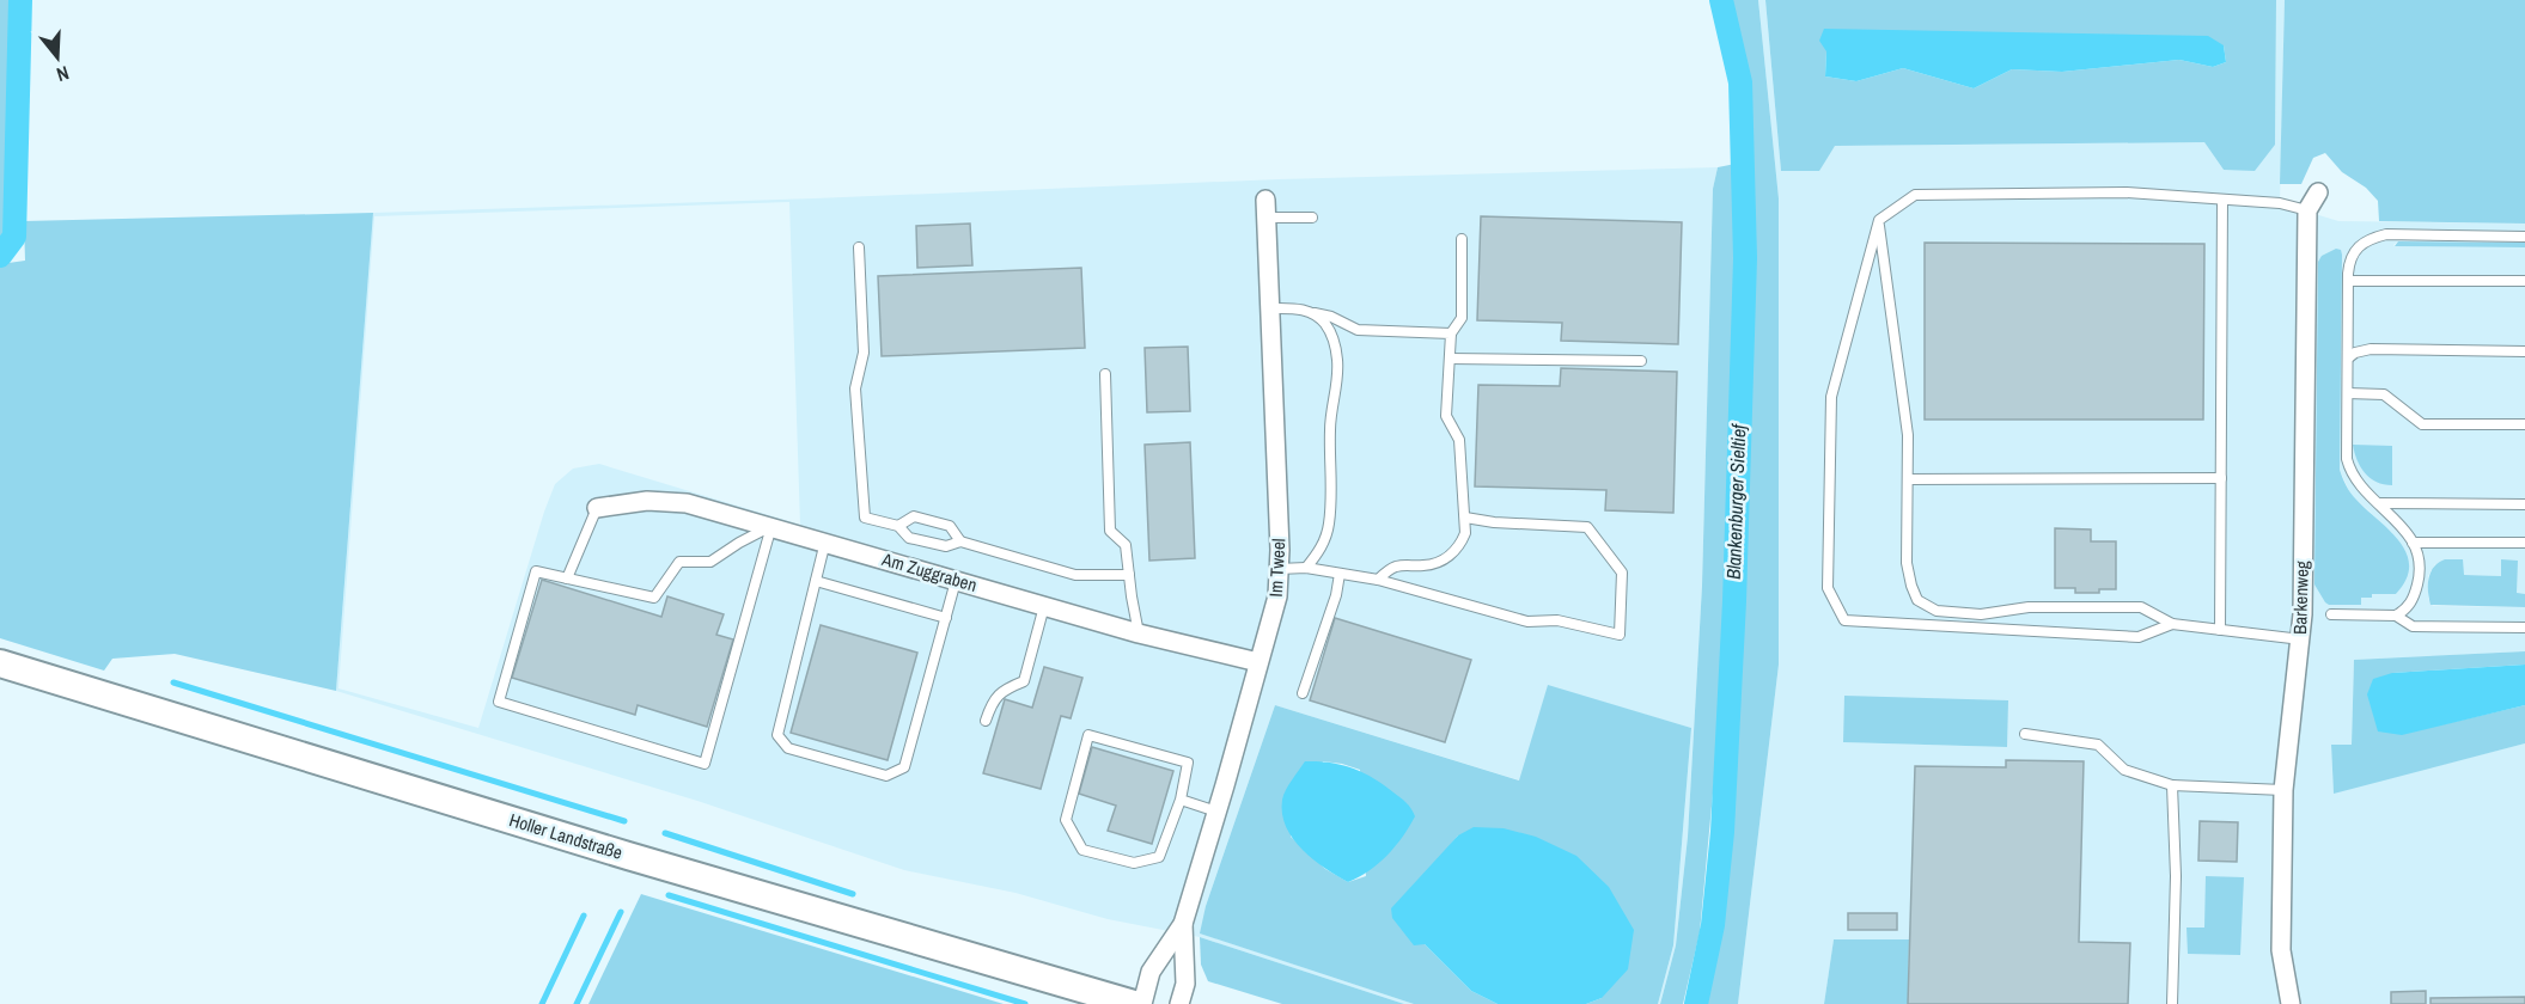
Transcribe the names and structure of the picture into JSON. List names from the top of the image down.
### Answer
{
  "streets": {
    "main road": ["Holler Landstraße"],
    "street": ["Im Tweel", "Am Zuggraben", "Barkenweg"]
  },
  "crossings": [
    ["Im Tweel", "Am Zuggraben"]
  ],
  "water": ["Blankenburger Sieltief"],
  "north": "bottom"
}
